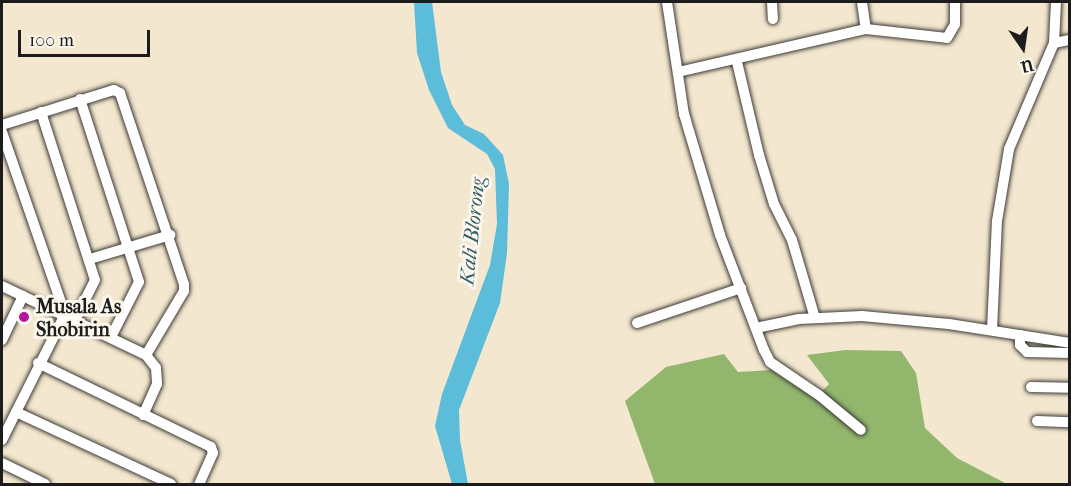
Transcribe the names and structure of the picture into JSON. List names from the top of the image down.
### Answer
{
  "water": ["Kali Blorong"],
  "places": ["Musala As Shobirin"],
  "scale_bar": "100 m",
  "north": "bottom"
}
